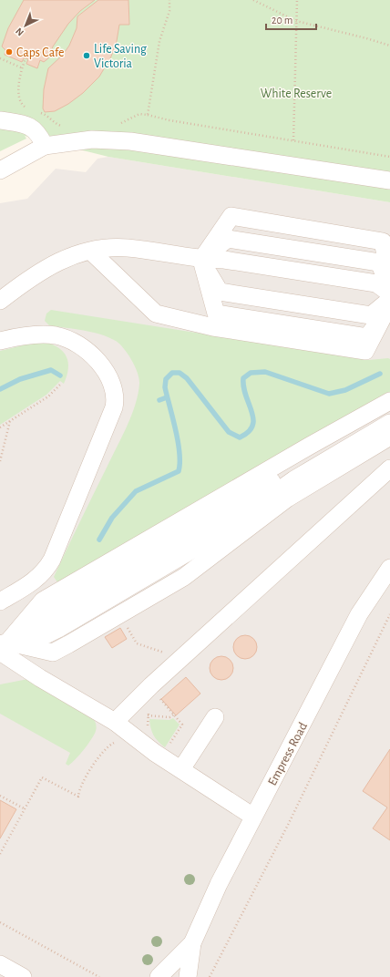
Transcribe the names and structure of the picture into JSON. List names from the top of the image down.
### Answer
{
  "streets": {
    "street": ["Empress Road"]
  },
  "parks": ["White Reserve"],
  "places": ["Caps Cafe", "Life Saving Victoria"],
  "scale_bar": "20 m",
  "north": "bottom left"
}
